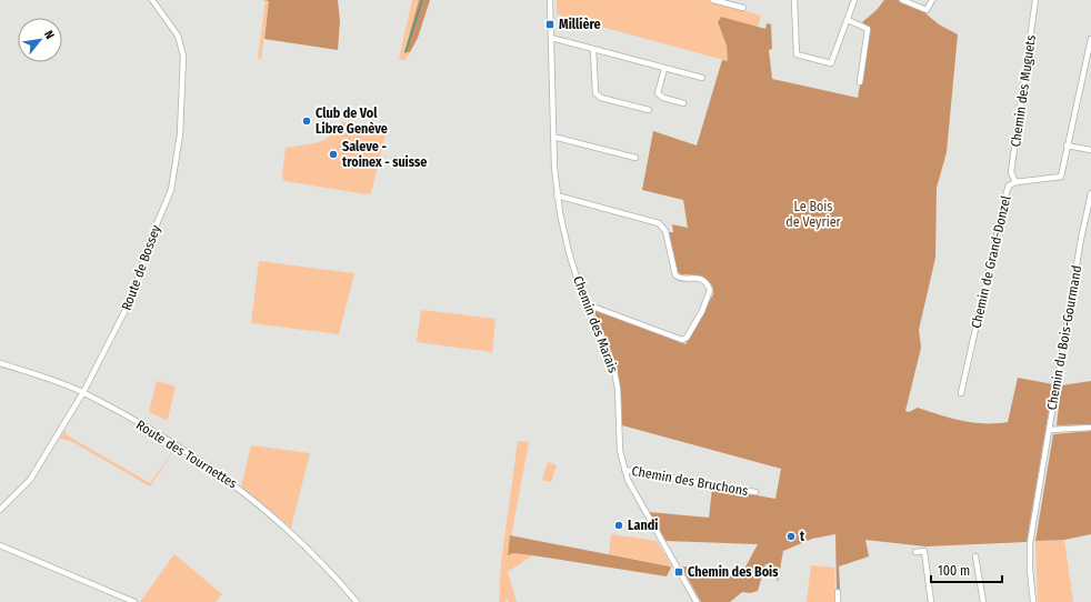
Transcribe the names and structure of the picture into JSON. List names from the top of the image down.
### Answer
{
  "streets": {
    "street": [
      "Chemin des Muguets",
      "Chemin de Grand-Donzel",
      "Route de Bossey",
      "Chemin des Marais",
      "Chemin du Bois-Gourmand",
      "Route des Tournettes",
      "Chemin des Bruchons"
    ]
  },
  "crossings": [
    ["Chemin des Muguets", "Chemin de Grand-Donzel"],
    ["Route de Bossey", "Route des Tournettes"],
    ["Chemin des Marais", "Chemin des Bruchons"]
  ],
  "parks": ["Le Bois de Veyrier"],
  "places": {
    "transit": ["Millière", "Chemin des Bois"],
    "other": [
      "Club de Vol Libre Genève",
      "Saleve - troinex - suisse",
      "Landi",
      "t"
    ]
  },
  "scale_bar": "100 m",
  "north": "top right"
}
